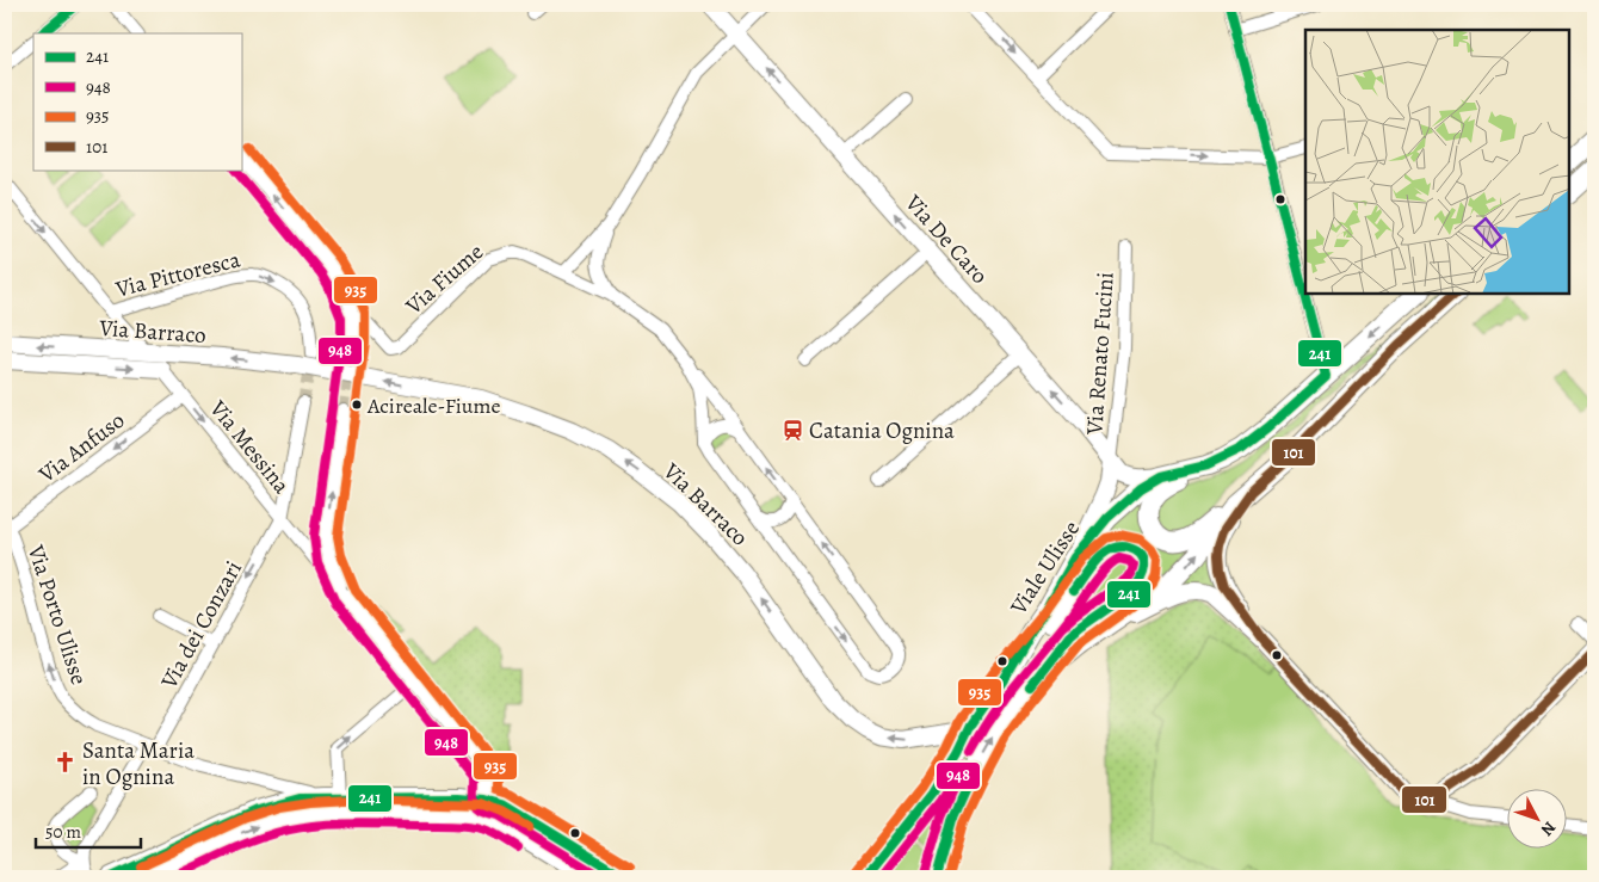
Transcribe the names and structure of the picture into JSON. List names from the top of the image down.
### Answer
{
  "streets": {
    "main road": ["Via De Caro", "Via Barraco", "Viale Ulisse"],
    "street": [
      "Via Pittoresca",
      "Via Fiume",
      "Via Renato Fucini",
      "Via Anfuso",
      "Via Messina",
      "Via Porto Ulisse",
      "Via dei Conzari"
    ]
  },
  "crossings": [
    ["Via De Caro", "Via Renato Fucini"],
    ["Via De Caro", "Viale Ulisse"],
    ["Via Barraco", "Via Messina"],
    ["Via Barraco", "Viale Ulisse"],
    ["Via Anfuso", "Via Messina"],
    ["Via Anfuso", "Via Porto Ulisse"],
    ["Via Messina", "Via dei Conzari"],
    ["Via Porto Ulisse", "Via dei Conzari"]
  ],
  "one_way": [
    "Via De Caro",
    "Via Anfuso",
    "Via Porto Ulisse",
    "Via dei Conzari"
  ],
  "places": {
    "other": ["Acireale-Fiume"],
    "station": ["Catania Ognina"],
    "church": ["Santa Maria in Ognina"]
  },
  "lines": [
    "transit line 241",
    "transit line 935",
    "transit line 948",
    "transit line 101"
  ],
  "legend": [
    "241",
    "948",
    "935",
    "101"
  ],
  "scale_bar": "50 m",
  "north": "bottom right"
}
